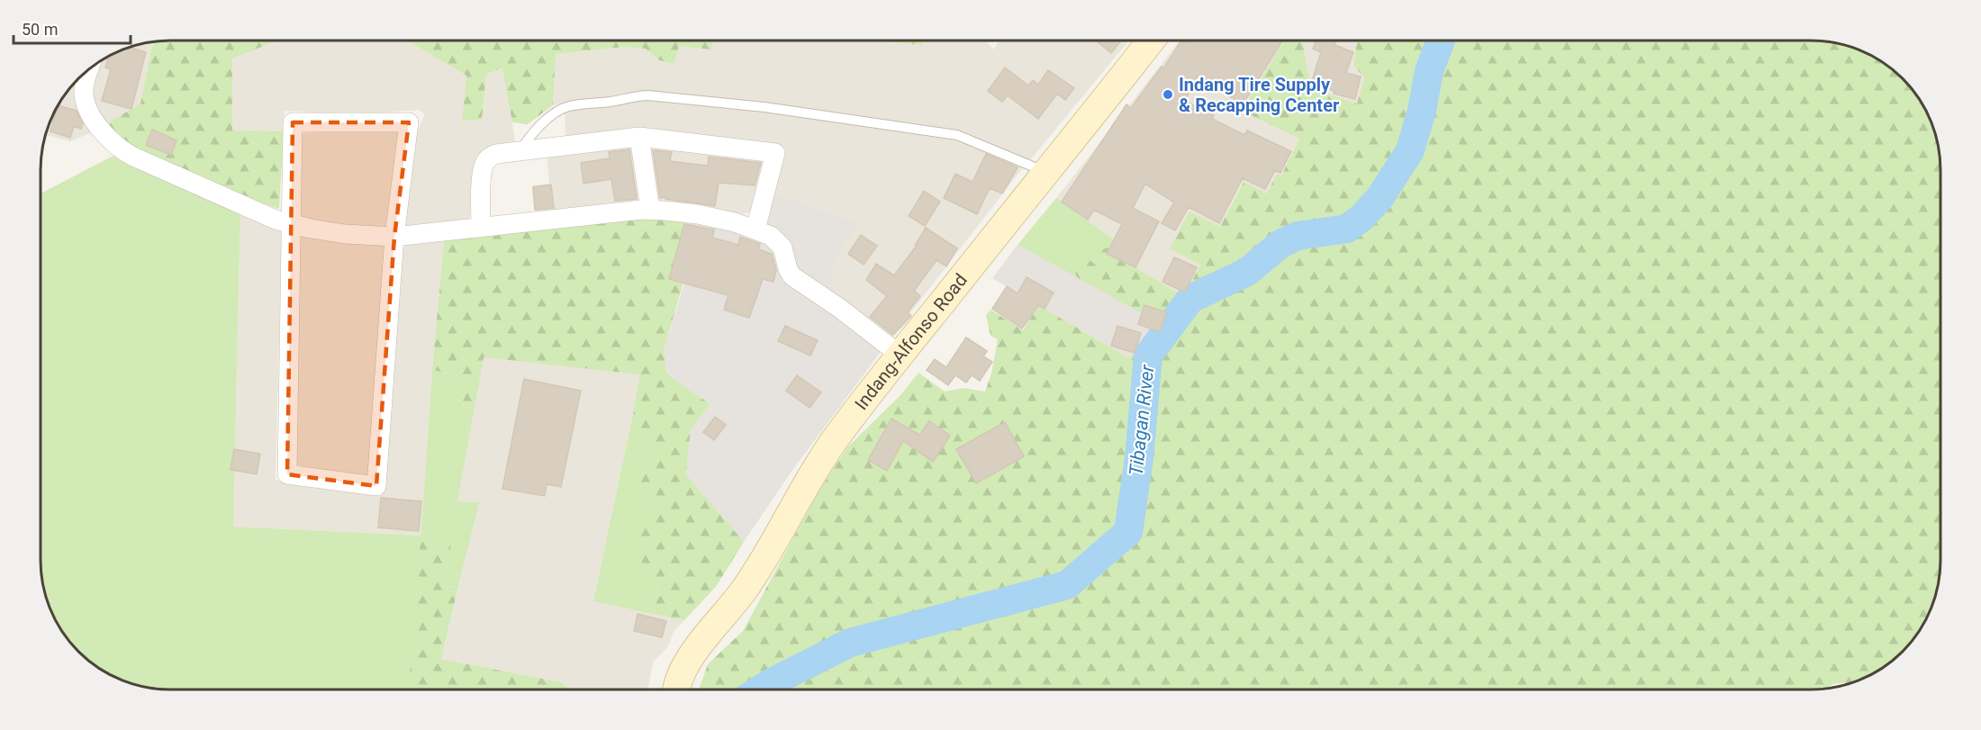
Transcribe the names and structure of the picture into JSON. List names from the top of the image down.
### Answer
{
  "streets": {
    "main road": ["Indang-Alfonso Road"]
  },
  "water": ["Tibagan River"],
  "places": ["Indang Tire Supply & Recapping Center"],
  "scale_bar": "50 m"
}
